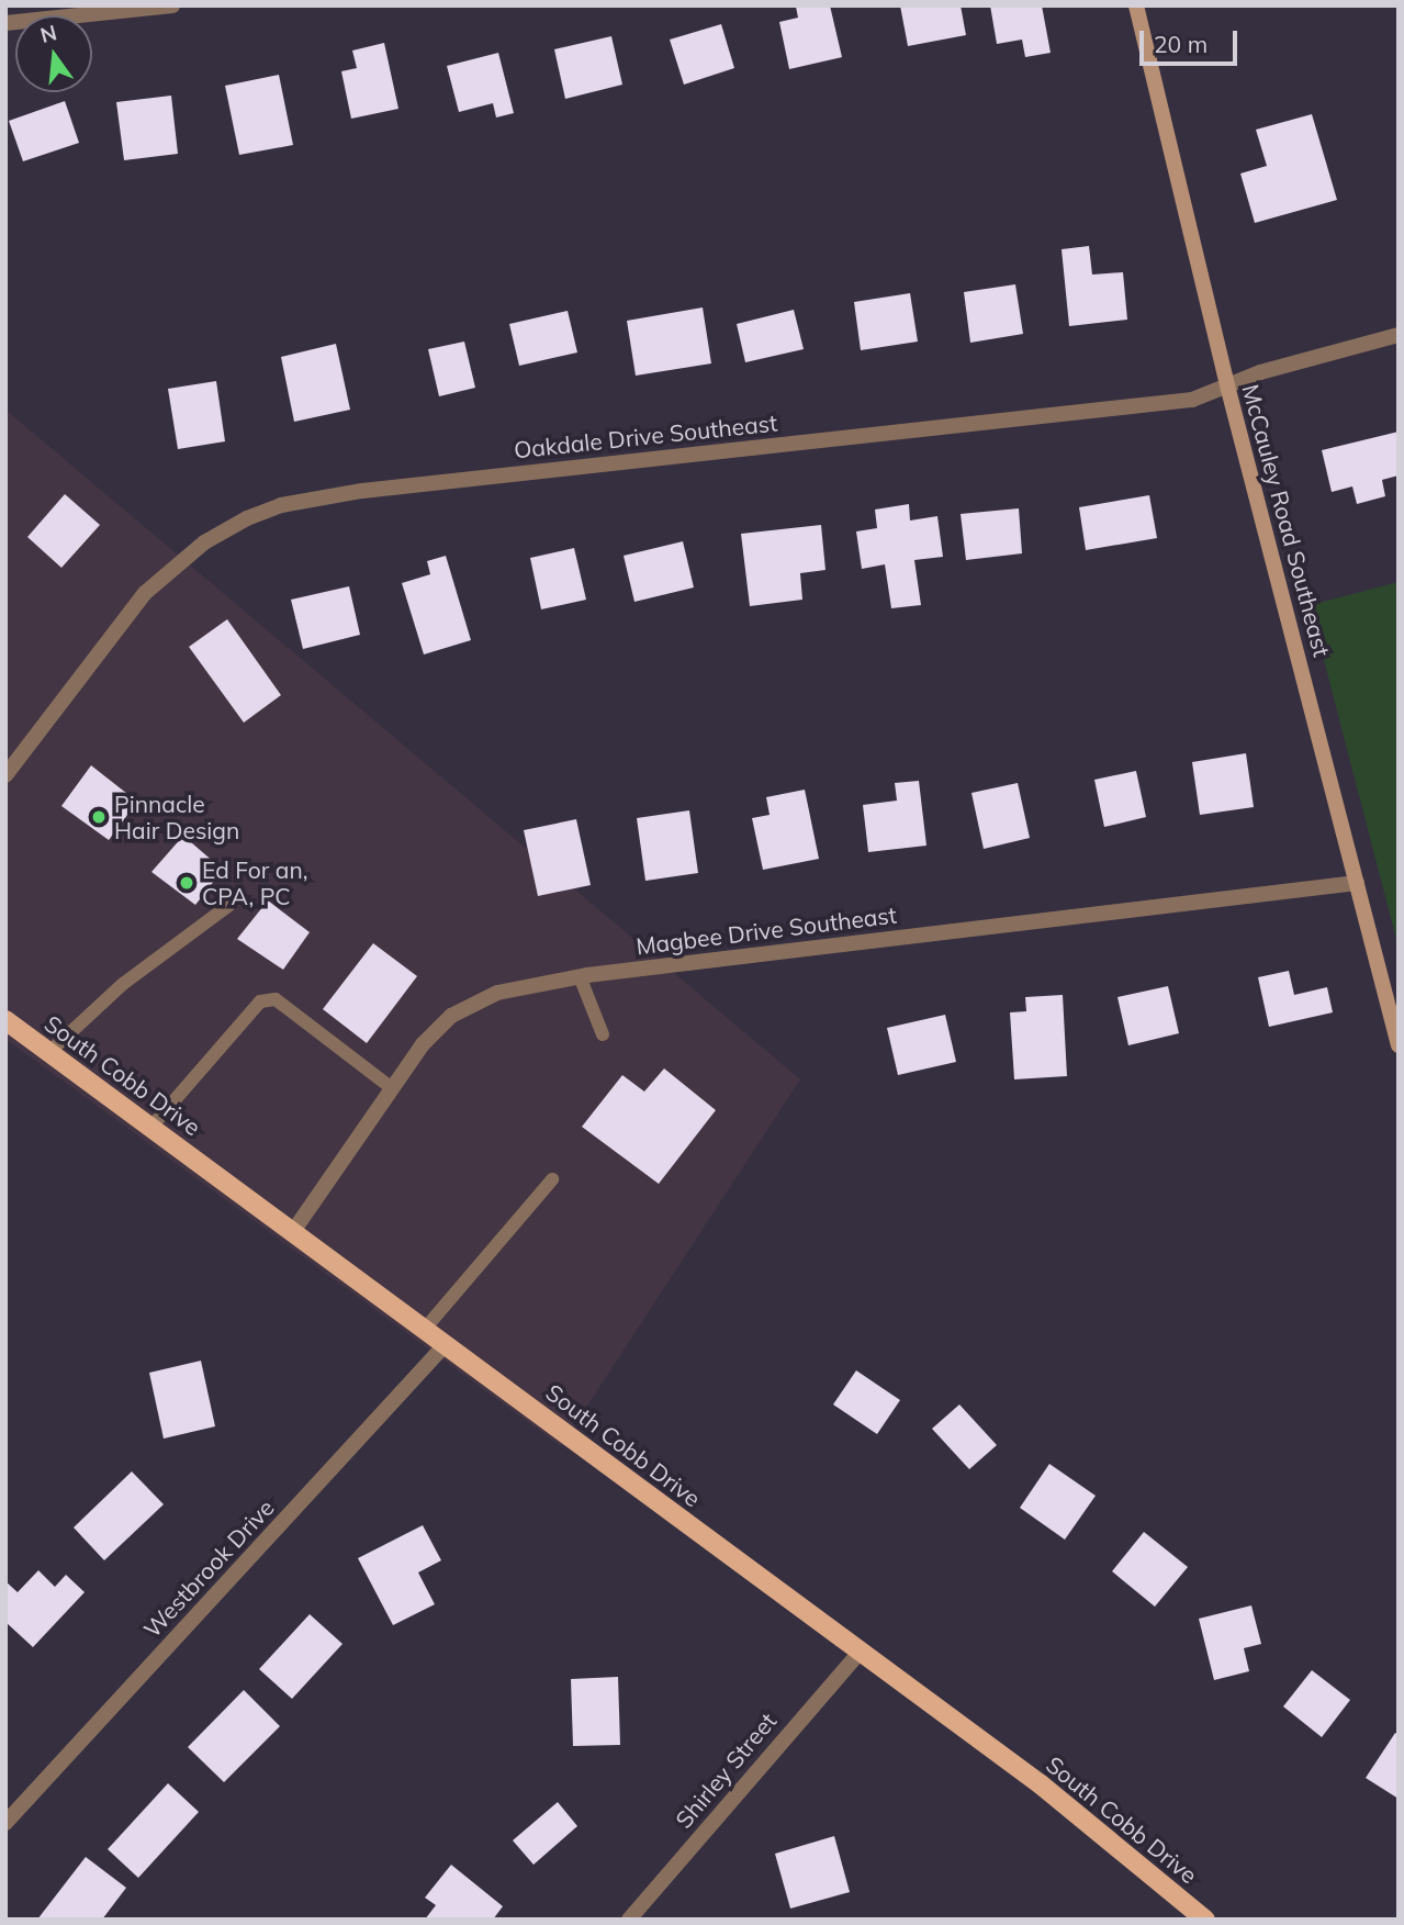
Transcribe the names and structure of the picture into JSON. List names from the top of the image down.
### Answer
{
  "streets": {
    "main road": ["South Cobb Drive"],
    "street": [
      "Oakdale Drive Southeast",
      "McCauley Road Southeast",
      "Magbee Drive Southeast",
      "Westbrook Drive",
      "Shirley Street"
    ]
  },
  "crossings": [
    ["Oakdale Drive Southeast", "McCauley Road Southeast"],
    ["McCauley Road Southeast", "Magbee Drive Southeast"],
    ["Magbee Drive Southeast", "South Cobb Drive"],
    ["South Cobb Drive", "Westbrook Drive"],
    ["South Cobb Drive", "Shirley Street"]
  ],
  "places": ["Pinnacle Hair Design", "Ed For an, CPA, PC"],
  "scale_bar": "20 m",
  "north": "top"
}
